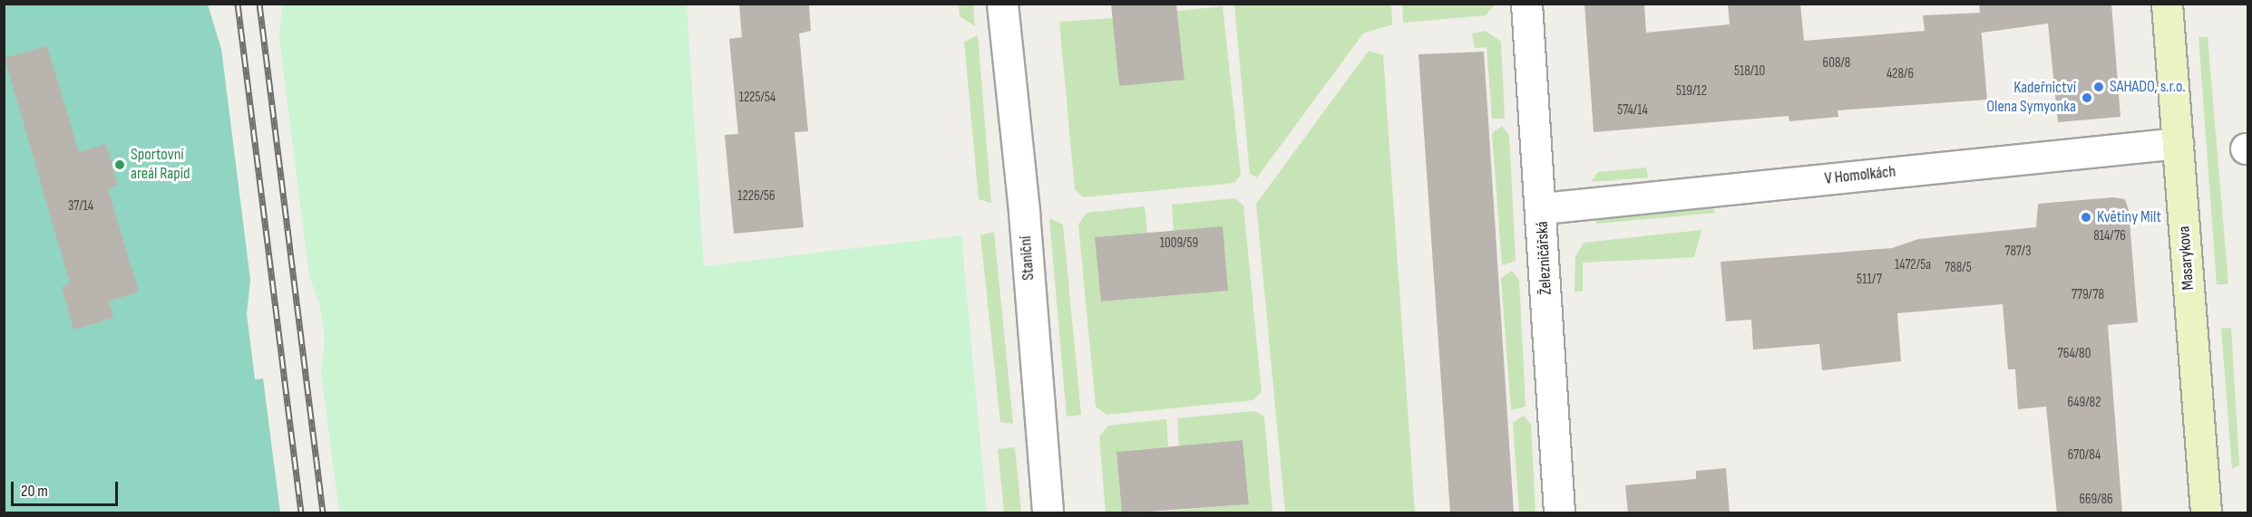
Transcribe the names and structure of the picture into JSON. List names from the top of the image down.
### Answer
{
  "streets": {
    "street": [
      "V Homolkách",
      "Staniční",
      "Železničářská",
      "Masarykova"
    ]
  },
  "crossings": [
    ["V Homolkách", "Železničářská"],
    ["V Homolkách", "Masarykova"]
  ],
  "places": [
    "SAHADO, s.r.o.",
    "Kadeřnictví Olena Symyonka",
    "Sportovní areál Rapid",
    "Květiny Milt"
  ],
  "house_numbers": [
    "608/8",
    "518/10",
    "428/6",
    "519/12",
    "1225/54",
    "574/14",
    "1226/56",
    "37/14",
    "814/76",
    "1009/59",
    "787/3",
    "1472/5a",
    "788/5",
    "511/7",
    "779/78",
    "764/80",
    "649/82",
    "670/84",
    "669/86"
  ],
  "scale_bar": "20 m"
}
